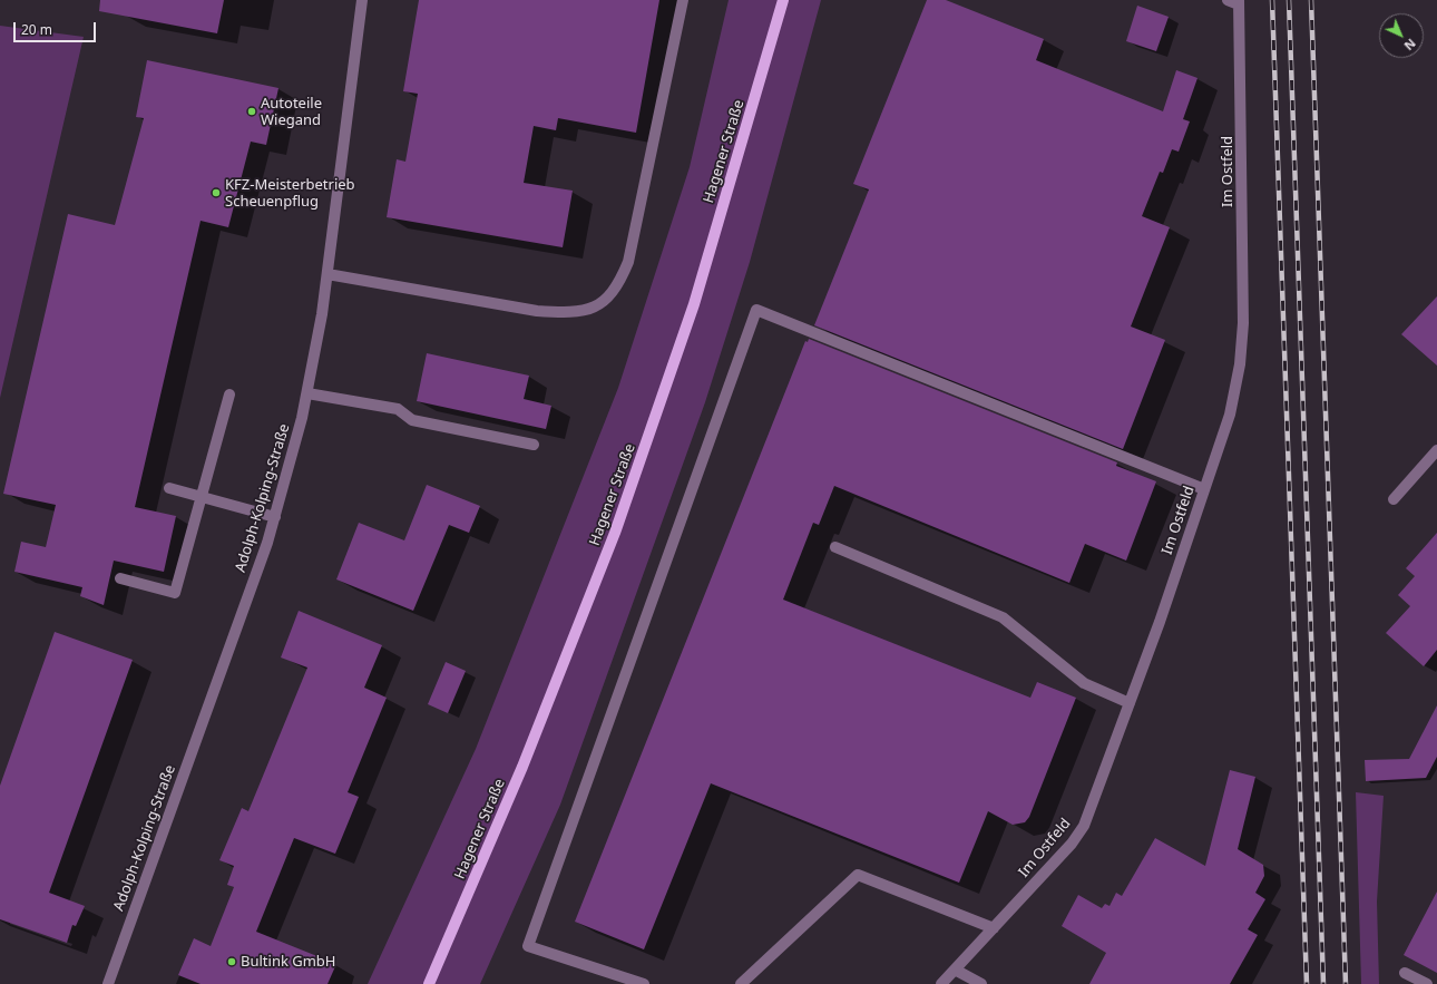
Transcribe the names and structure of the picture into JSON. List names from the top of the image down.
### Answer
{
  "streets": {
    "main road": ["Hagener Straße"],
    "street": ["Im Ostfeld", "Adolph-Kolping-Straße"]
  },
  "places": ["Autoteile Wiegand", "KFZ-Meisterbetrieb Scheuenpflug", "Bultink GmbH"],
  "scale_bar": "20 m",
  "north": "bottom right"
}
